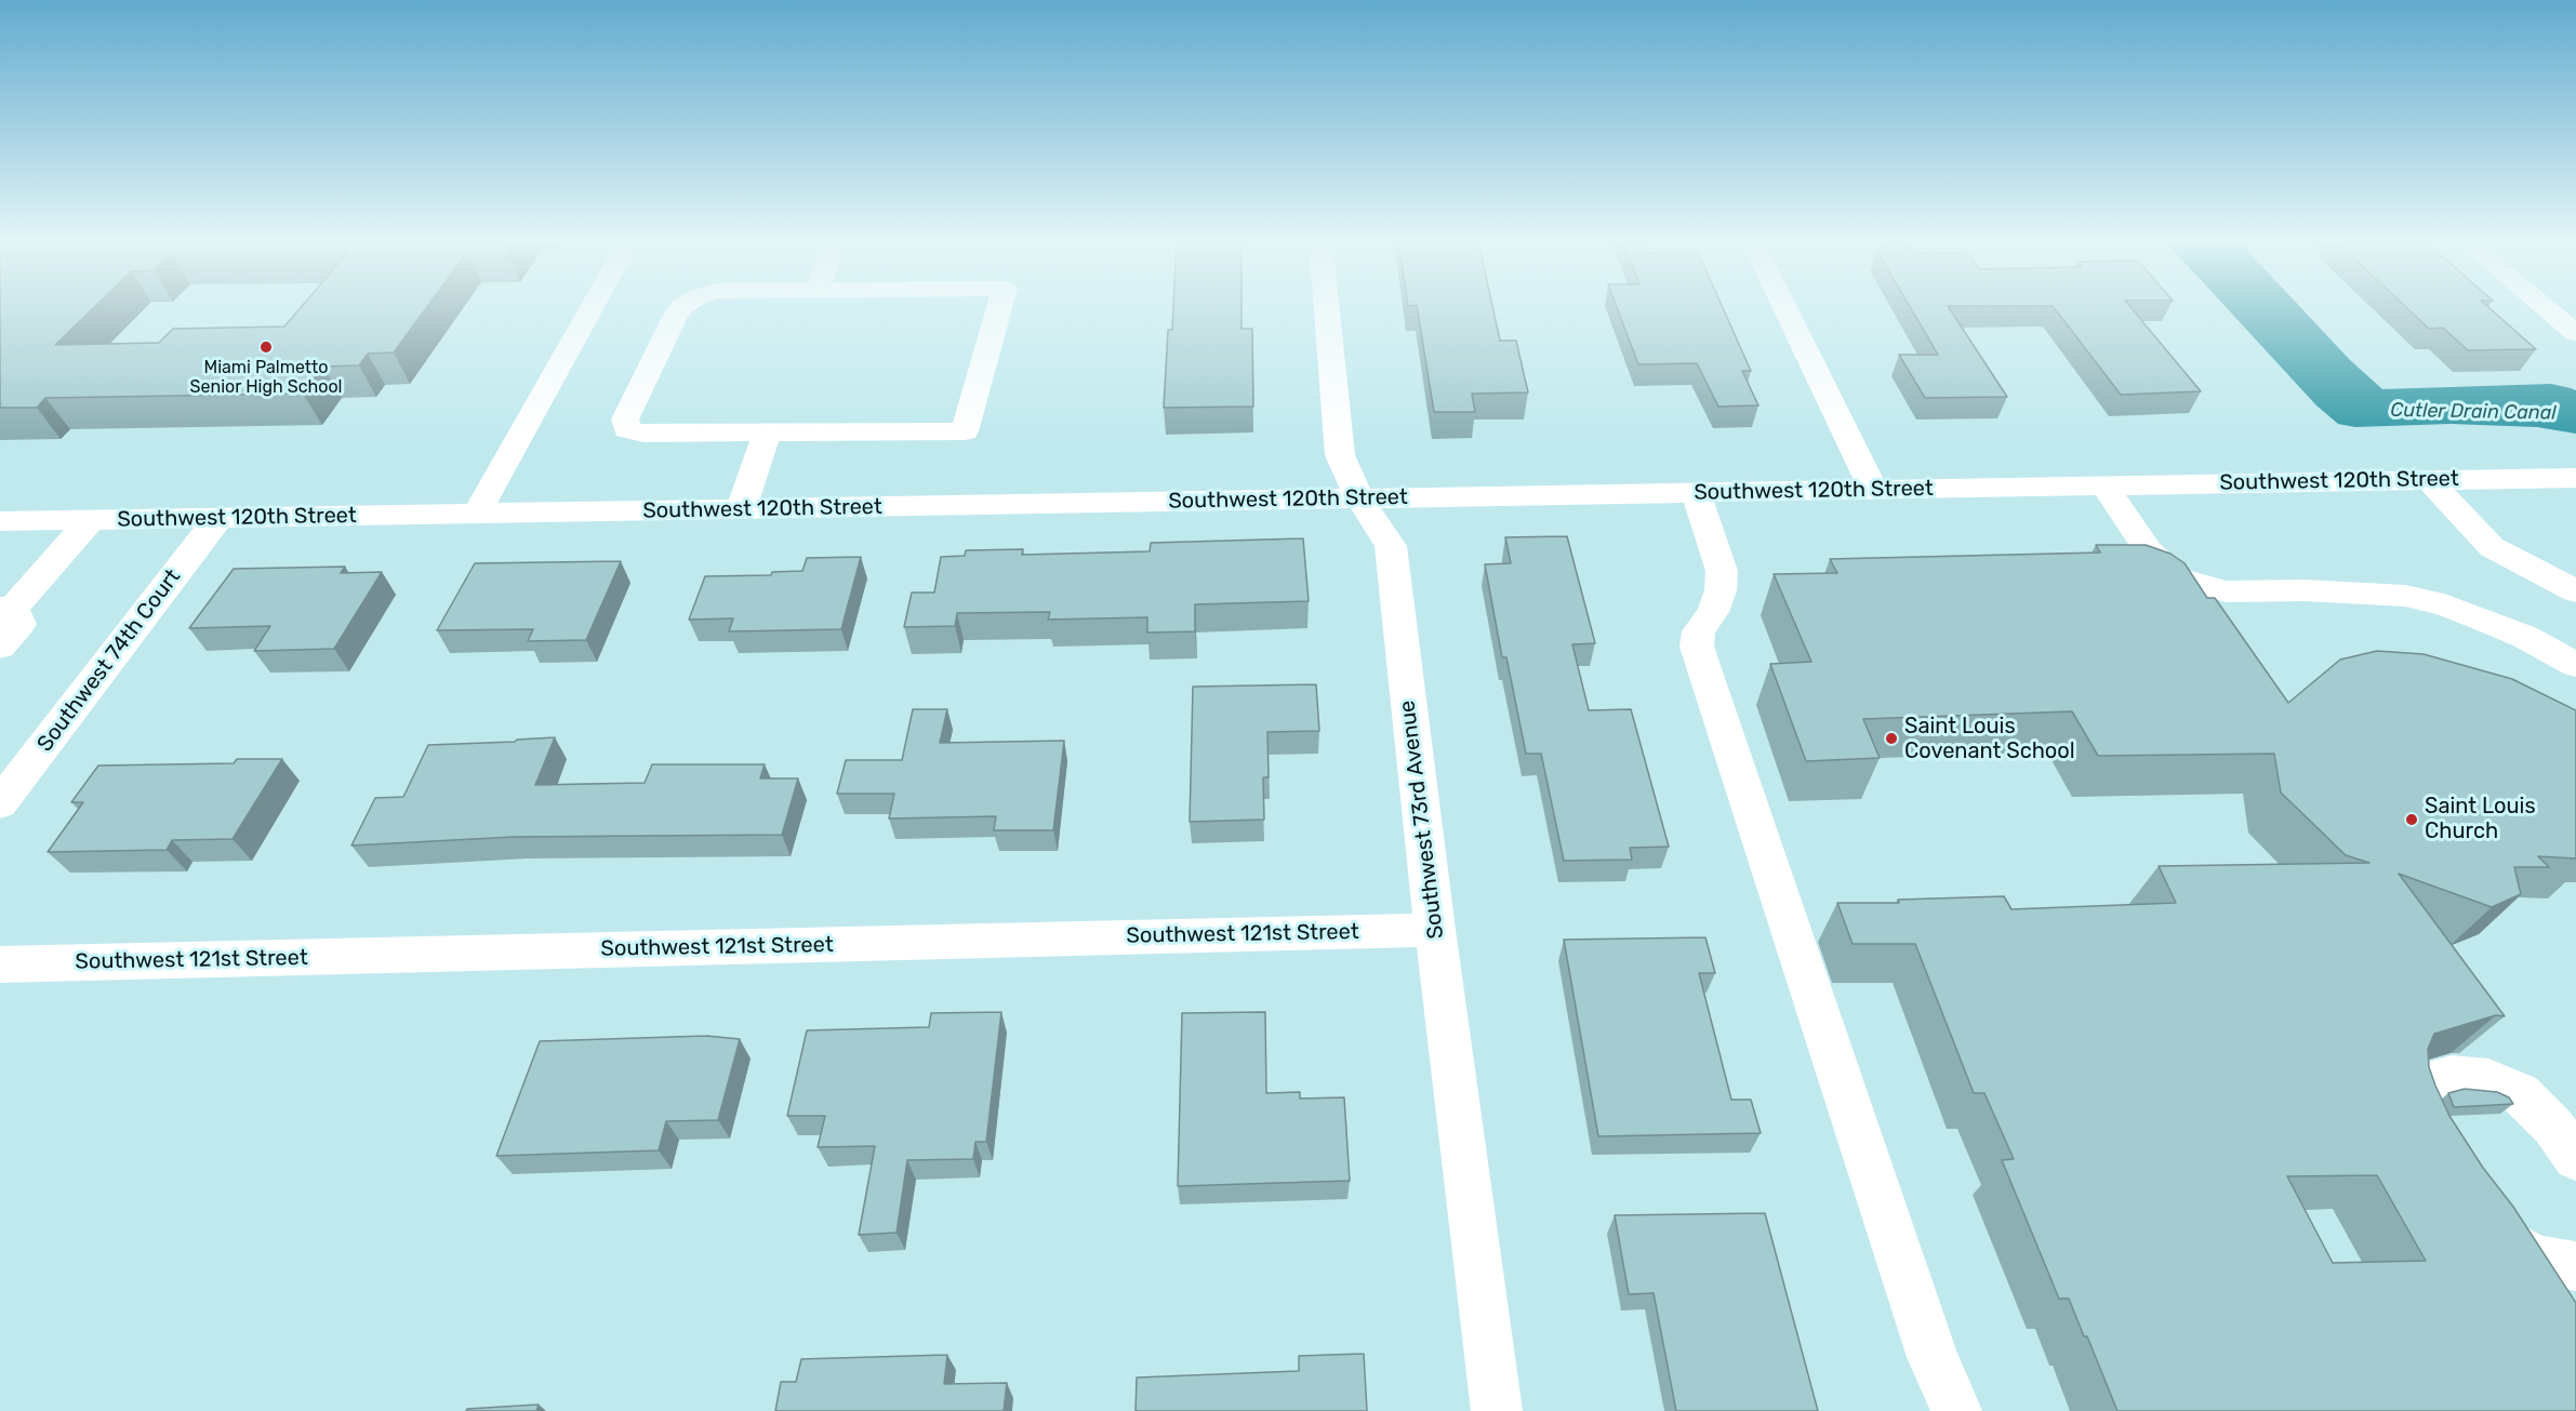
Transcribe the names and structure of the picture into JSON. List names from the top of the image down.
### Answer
{
  "streets": {
    "street": [
      "Southwest 120th Street",
      "Southwest 74th Court",
      "Southwest 73rd Avenue",
      "Southwest 121st Street"
    ]
  },
  "crossings": [
    ["Southwest 120th Street", "Southwest 74th Court"],
    ["Southwest 120th Street", "Southwest 73rd Avenue"],
    ["Southwest 73rd Avenue", "Southwest 121st Street"]
  ],
  "water": ["Cutler Drain Canal"],
  "places": ["Miami Palmetto Senior High School", "Saint Louis Covenant School", "Saint Louis Church"]
}
